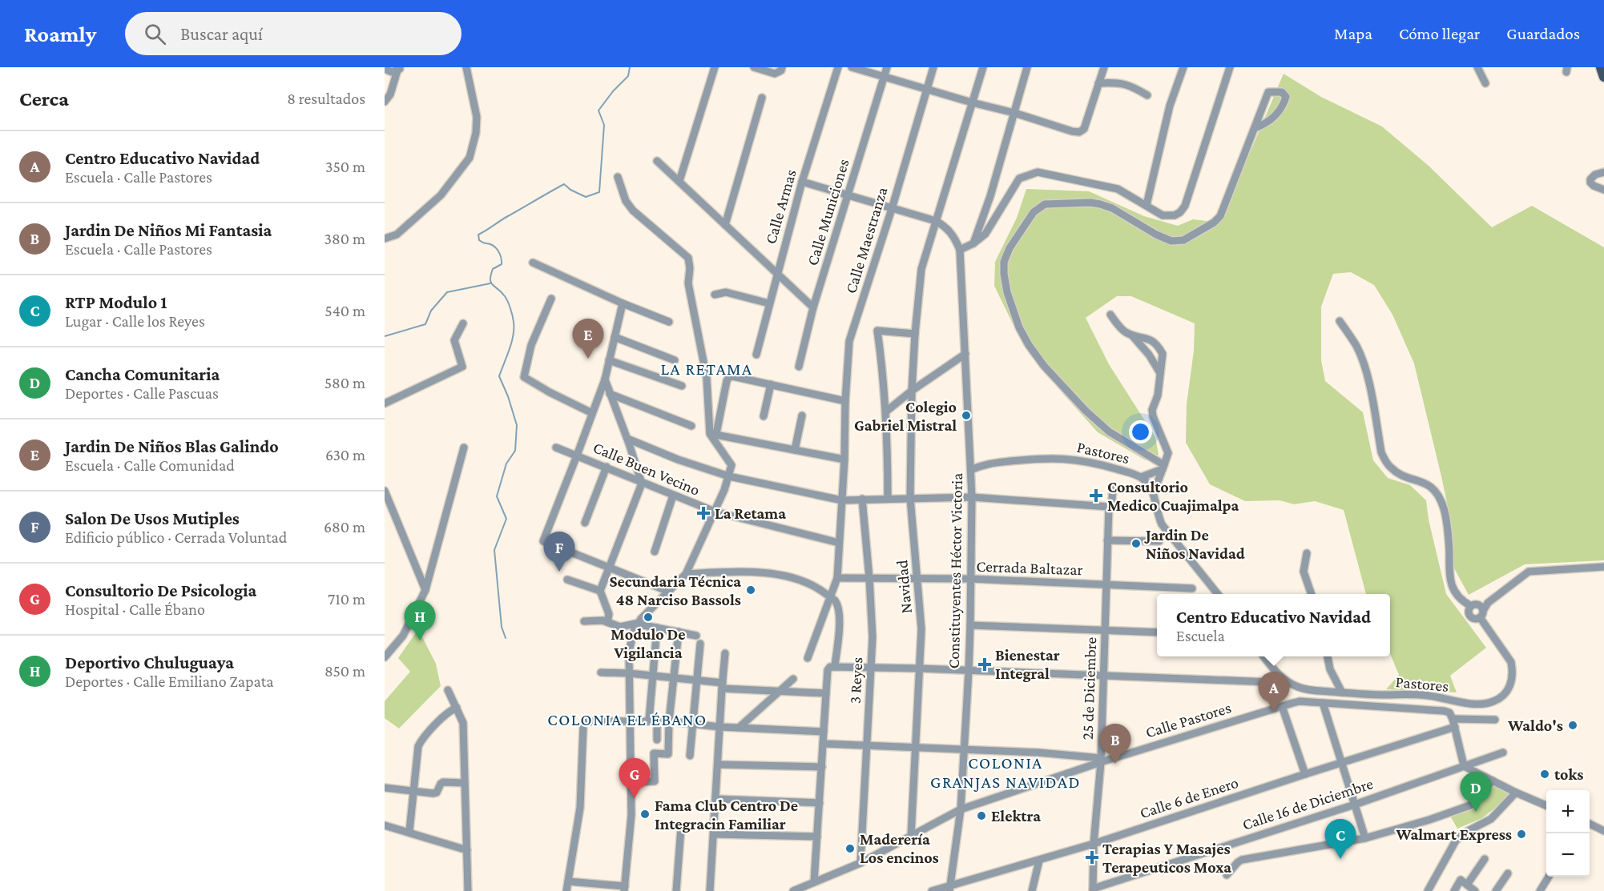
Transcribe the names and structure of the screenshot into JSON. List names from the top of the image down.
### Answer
{
  "streets": {
    "street": [
      "Calle Armas",
      "Calle Municiones",
      "Calle Maestranza",
      "Pastores",
      "Calle Buen Vecino",
      "Cerrada Baltazar",
      "Constituyentes Héctor Victoria",
      "Navidad",
      "3 Reyes",
      "25 de Diciembre",
      "Calle Pastores",
      "Calle 6 de Enero",
      "Calle 16 de Diciembre"
    ]
  },
  "crossings": [
    ["Calle Maestranza", "Calle Buen Vecino"],
    ["Calle Maestranza", "Cerrada Baltazar"],
    ["Pastores", "Constituyentes Héctor Victoria"],
    ["Cerrada Baltazar", "Constituyentes Héctor Victoria"],
    ["Cerrada Baltazar", "Navidad"],
    ["Cerrada Baltazar", "3 Reyes"],
    ["Cerrada Baltazar", "25 de Diciembre"],
    ["Constituyentes Héctor Victoria", "Calle Pastores"],
    ["Constituyentes Héctor Victoria", "Calle 6 de Enero"],
    ["Navidad", "Calle Pastores"],
    ["3 Reyes", "Calle Pastores"],
    ["25 de Diciembre", "Calle Pastores"],
    ["25 de Diciembre", "Calle 6 de Enero"],
    ["25 de Diciembre", "Calle 16 de Diciembre"]
  ],
  "districts": ["LA RETAMA", "COLONIA EL ÉBANO", "COLONIA GRANJAS NAVIDAD"],
  "places": {
    "other": [
      "Colegio Gabriel Mistral",
      "Jardin De Niños Navidad",
      "Secundaria Técnica 48 Narciso Bassols",
      "Modulo De Vigilancia",
      "Waldo's",
      "toks",
      "Fama Club Centro De Integracin Familiar",
      "Elektra",
      "Walmart Express",
      "Maderería Los encinos"
    ],
    "health": [
      "Consultorio Medico Cuajimalpa",
      "La Retama",
      "Bienestar Integral",
      "Terapias Y Masajes Terapeuticos Moxa"
    ]
  },
  "page": {
    "header": "Roamly",
    "search": "Buscar aquí",
    "nav": ["Mapa", "Cómo llegar", "Guardados"],
    "heading": ["Cerca", "8 resultados"],
    "list": [
      {
        "mark": "A",
        "name": "Centro Educativo Navidad",
        "note": "Escuela · Calle Pastores",
        "value": "350 m"
      },
      {
        "mark": "B",
        "name": "Jardin De Niños Mi Fantasia",
        "note": "Escuela · Calle Pastores",
        "value": "380 m"
      },
      {
        "mark": "C",
        "name": "RTP Modulo 1",
        "note": "Lugar · Calle los Reyes",
        "value": "540 m"
      },
      {
        "mark": "D",
        "name": "Cancha Comunitaria",
        "note": "Deportes · Calle Pascuas",
        "value": "580 m"
      },
      {
        "mark": "E",
        "name": "Jardin De Niños Blas Galindo",
        "note": "Escuela · Calle Comunidad",
        "value": "630 m"
      },
      {
        "mark": "F",
        "name": "Salon De Usos Mutiples",
        "note": "Edificio público · Cerrada Voluntad",
        "value": "680 m"
      },
      {
        "mark": "G",
        "name": "Consultorio De Psicologia",
        "note": "Hospital · Calle Ébano",
        "value": "710 m"
      },
      {
        "mark": "H",
        "name": "Deportivo Chuluguaya",
        "note": "Deportes · Calle Emiliano Zapata",
        "value": "850 m"
      }
    ],
    "pins": [
      "E",
      "F",
      "H",
      "A",
      "B",
      "G",
      "D",
      "C"
    ],
    "popup": ["Centro Educativo Navidad", "Escuela"],
    "map_buttons": ["+", "−"]
  }
}
